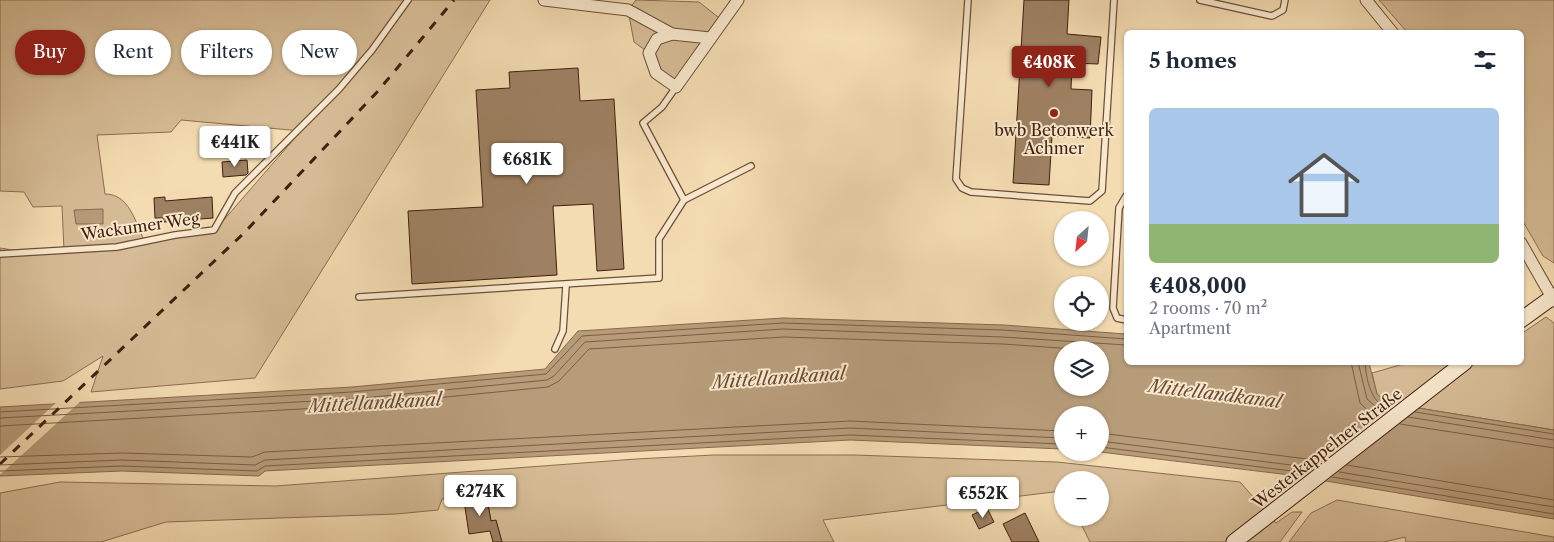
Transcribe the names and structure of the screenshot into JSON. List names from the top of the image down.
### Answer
{
  "streets": {
    "main road": ["Westerkappelner Straße"],
    "lane": ["Wackumer Weg"]
  },
  "water": ["Mittellandkanal"],
  "places": ["bwb Betonwerk Achmer"],
  "north": "bottom left",
  "page": {
    "chip": [
      "Buy",
      "Rent",
      "Filters",
      "New"
    ],
    "heading": "5 homes",
    "price": [
      "€408K",
      "€441K",
      "€681K",
      "€274K",
      "€552K"
    ],
    "list": [
      {
        "name": "€408,000",
        "note": "2 rooms · 70 m² · Apartment"
      }
    ],
    "map_buttons": ["+", "−"]
  }
}
